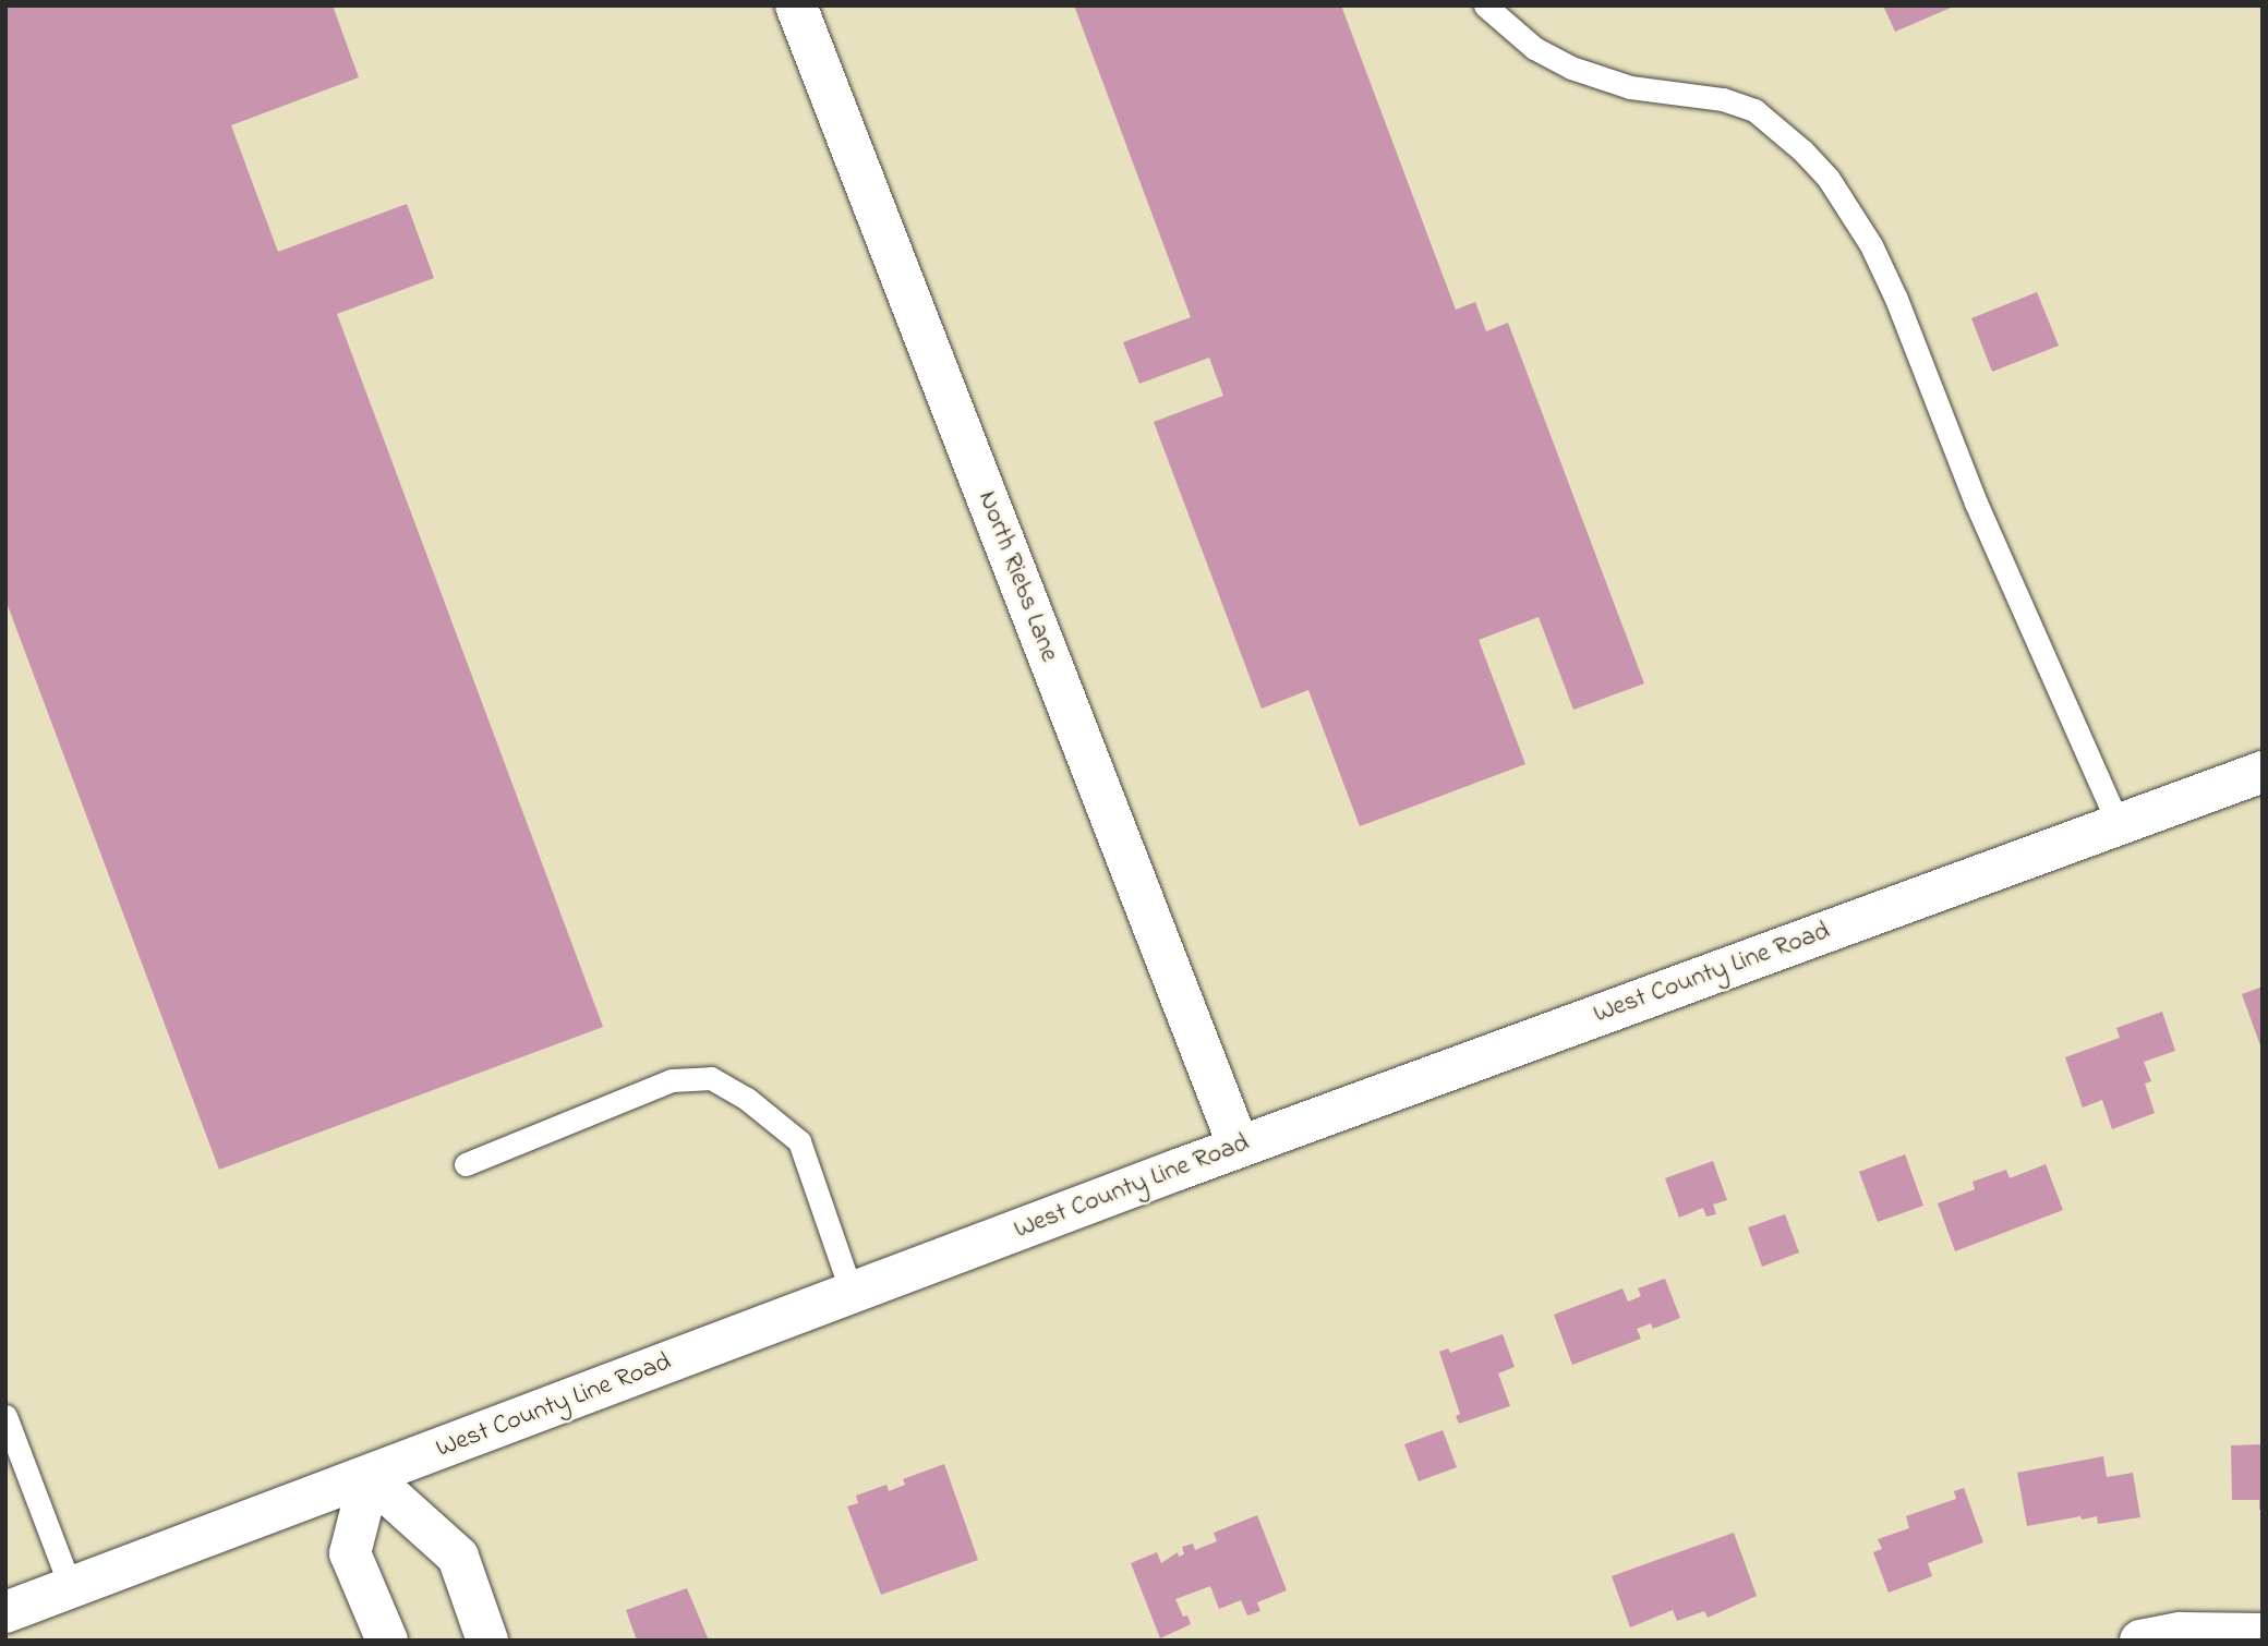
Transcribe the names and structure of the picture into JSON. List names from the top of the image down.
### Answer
{
  "streets": {
    "street": ["North Riebs Lane", "West County Line Road"]
  },
  "crossings": [
    ["North Riebs Lane", "West County Line Road"]
  ]
}
